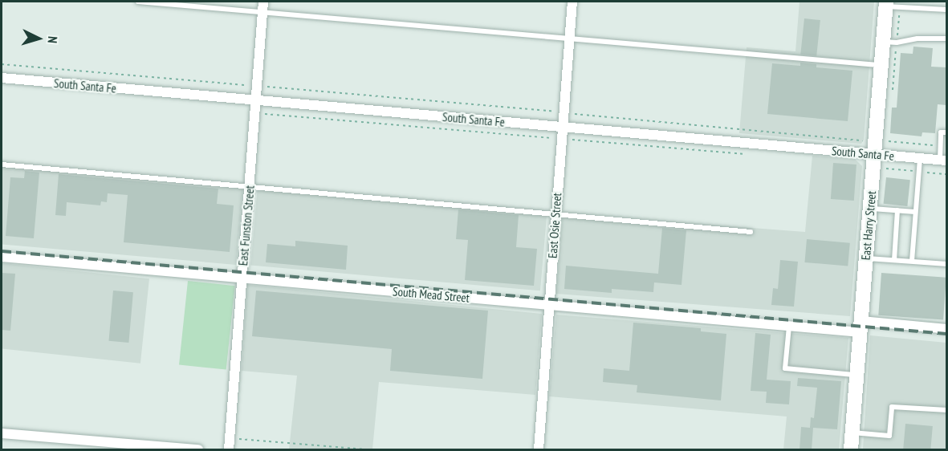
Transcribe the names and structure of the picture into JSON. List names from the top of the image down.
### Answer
{
  "streets": {
    "street": [
      "South Santa Fe",
      "East Funston Street",
      "East Osie Street",
      "East Harry Street",
      "South Mead Street"
    ]
  },
  "crossings": [
    ["South Santa Fe", "East Funston Street"],
    ["South Santa Fe", "East Osie Street"],
    ["South Santa Fe", "East Harry Street"],
    ["East Funston Street", "South Mead Street"],
    ["East Osie Street", "South Mead Street"],
    ["East Harry Street", "South Mead Street"]
  ],
  "north": "right"
}
